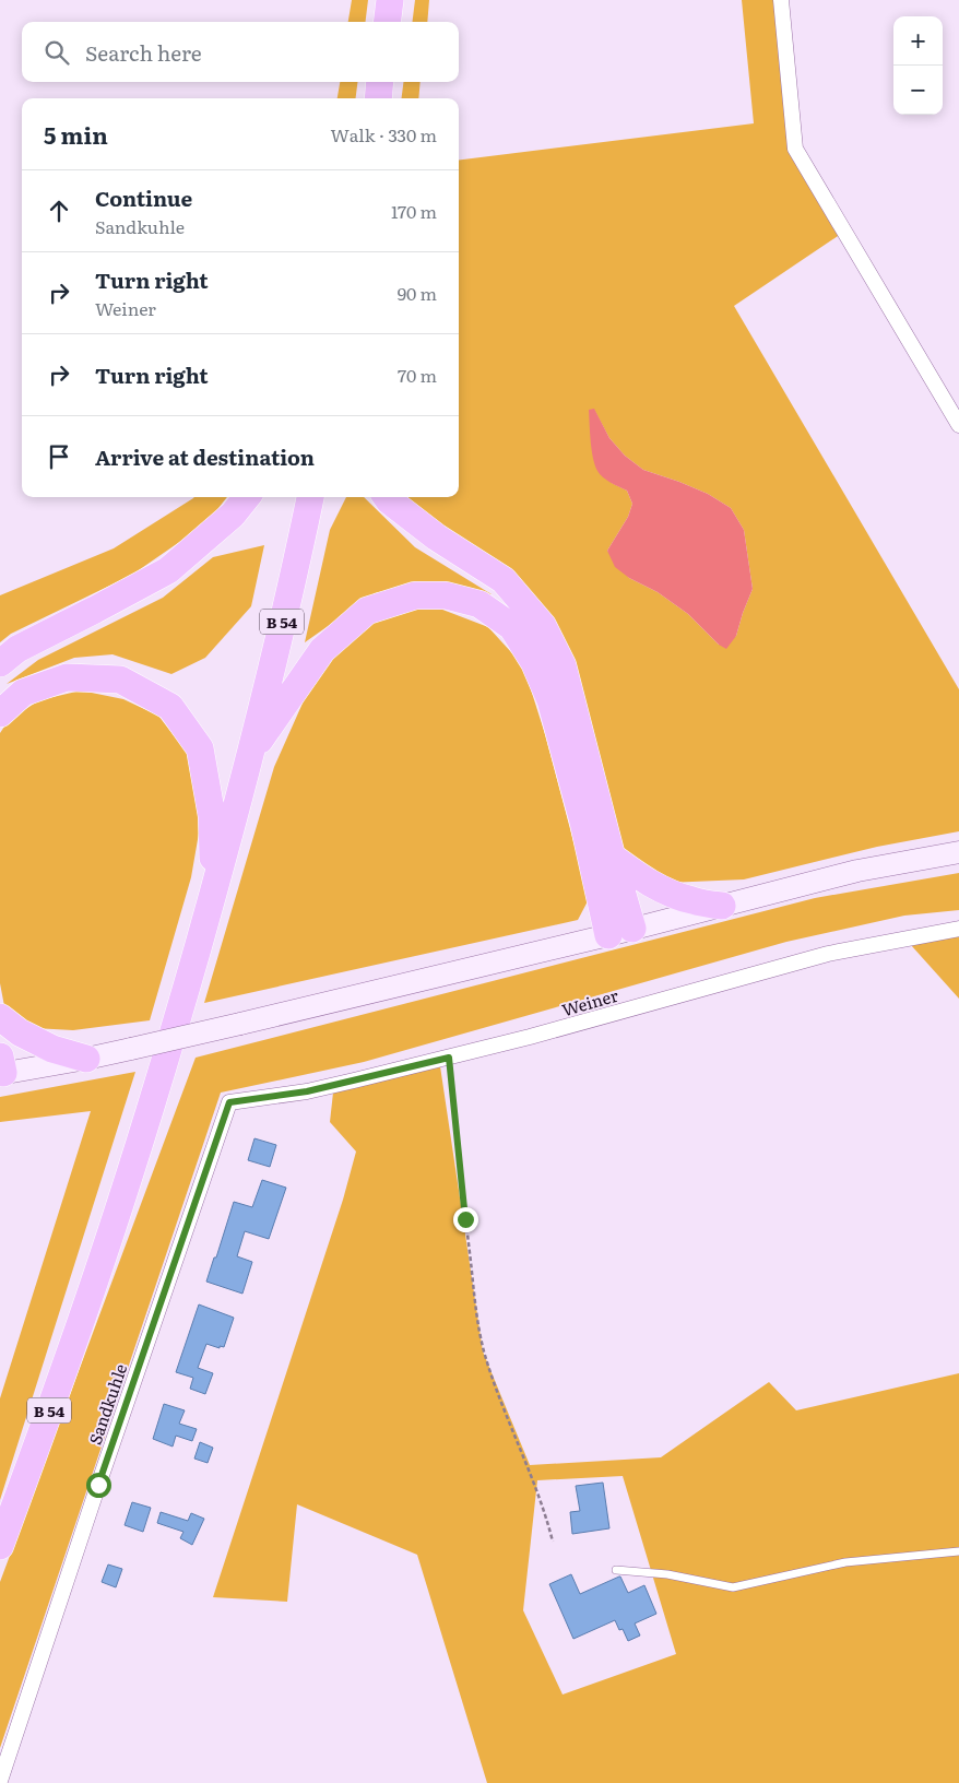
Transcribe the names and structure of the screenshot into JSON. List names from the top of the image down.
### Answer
{
  "streets": {
    "highway": ["B 54"],
    "street": ["Weiner", "Sandkuhle"]
  },
  "crossings": [
    ["Weiner", "Sandkuhle"]
  ],
  "page": {
    "map_buttons": ["+", "−"],
    "search": "Search here",
    "heading": ["5 min", "Walk · 330 m"],
    "list": [
      ["Continue", "Sandkuhle", "170 m"],
      ["Turn right", "Weiner", "90 m"],
      ["Turn right", "70 m"],
      "Arrive at destination"
    ]
  }
}
